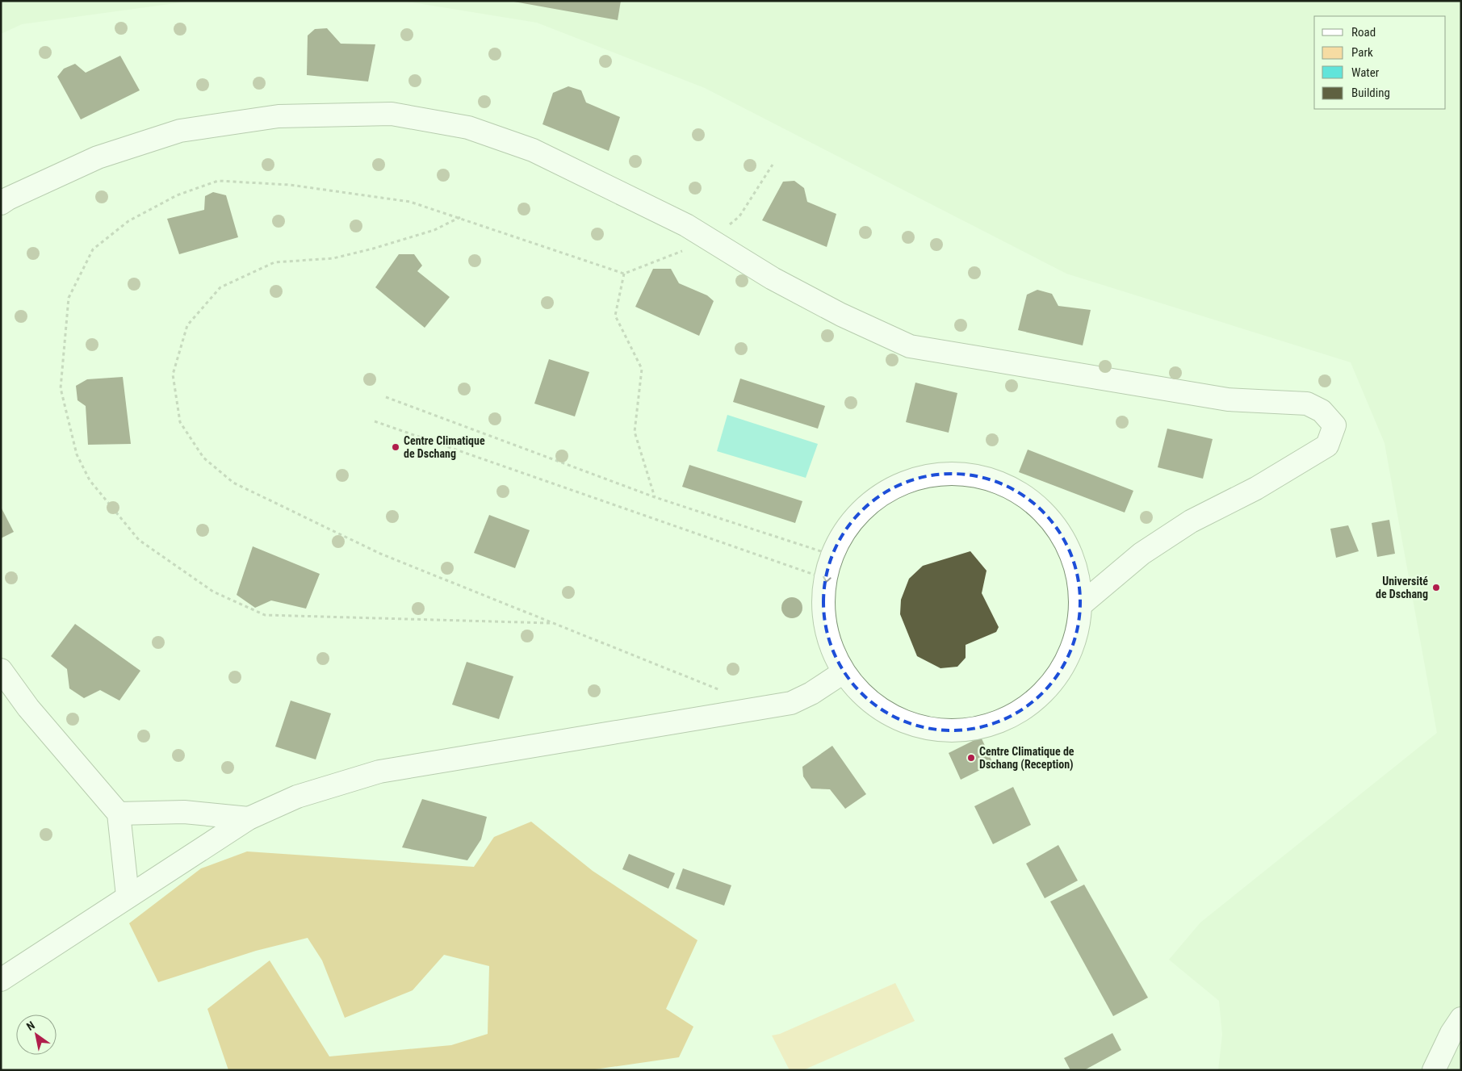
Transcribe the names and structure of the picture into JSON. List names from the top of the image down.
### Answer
{
  "places": ["Centre Climatique de Dschang", "Université de Dschang", "Centre Climatique de Dschang (Reception)"],
  "legend": [
    "Road",
    "Park",
    "Water",
    "Building"
  ],
  "north": "top left"
}
